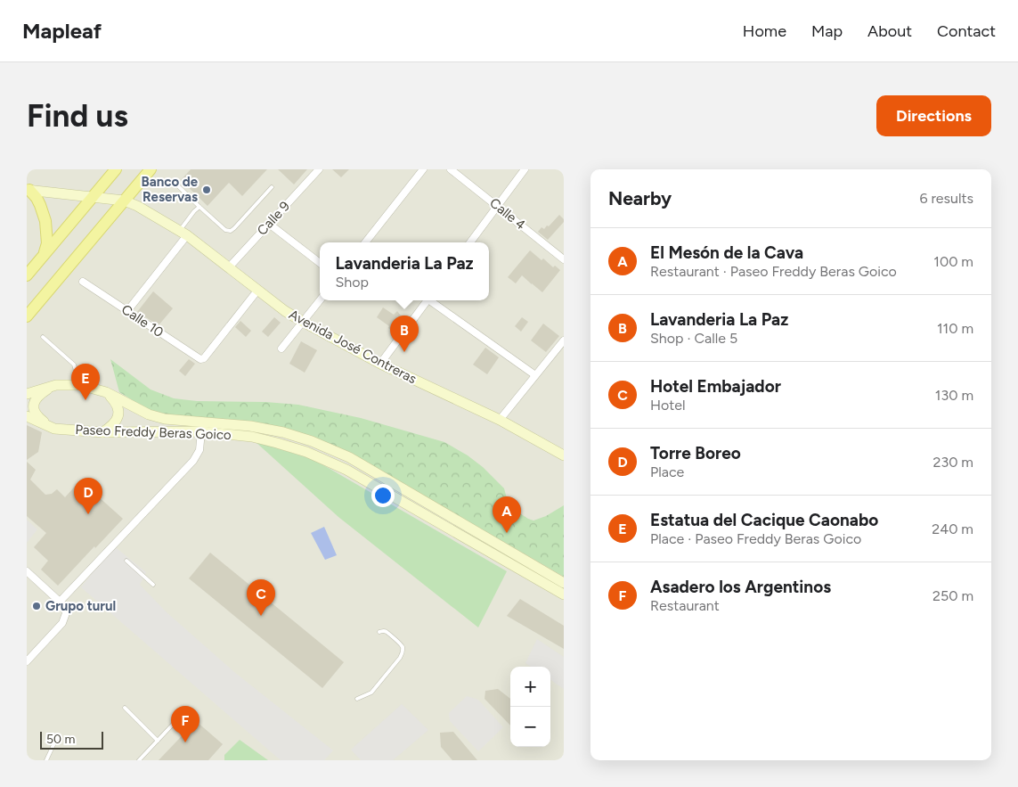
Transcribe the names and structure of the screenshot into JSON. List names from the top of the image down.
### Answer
{
  "streets": {
    "street": [
      "Calle 4",
      "Calle 9",
      "Calle 10",
      "Avenida José Contreras",
      "Paseo Freddy Beras Goico"
    ]
  },
  "crossings": [
    ["Calle 9", "Avenida José Contreras"],
    ["Calle 10", "Avenida José Contreras"]
  ],
  "places": ["Banco de Reservas", "Grupo turul"],
  "scale_bar": "50 m",
  "page": {
    "header": "Mapleaf",
    "nav": [
      "Home",
      "Map",
      "About",
      "Contact"
    ],
    "buttons": "Directions",
    "title": "Find us",
    "heading": ["Nearby", "6 results"],
    "list": [
      {
        "mark": "A",
        "name": "El Mesón de la Cava",
        "note": "Restaurant · Paseo Freddy Beras Goico",
        "value": "100 m"
      },
      {
        "mark": "B",
        "name": "Lavanderia La Paz",
        "note": "Shop · Calle 5",
        "value": "110 m"
      },
      {
        "mark": "C",
        "name": "Hotel Embajador",
        "note": "Hotel",
        "value": "130 m"
      },
      {
        "mark": "D",
        "name": "Torre Boreo",
        "note": "Place",
        "value": "230 m"
      },
      {
        "mark": "E",
        "name": "Estatua del Cacique Caonabo",
        "note": "Place · Paseo Freddy Beras Goico",
        "value": "240 m"
      },
      {
        "mark": "F",
        "name": "Asadero los Argentinos",
        "note": "Restaurant",
        "value": "250 m"
      }
    ],
    "popup": ["Lavanderia La Paz", "Shop"],
    "pins": [
      "B",
      "E",
      "D",
      "A",
      "C",
      "F"
    ],
    "map_buttons": ["+", "−"],
    "scale": "50 m"
  }
}
